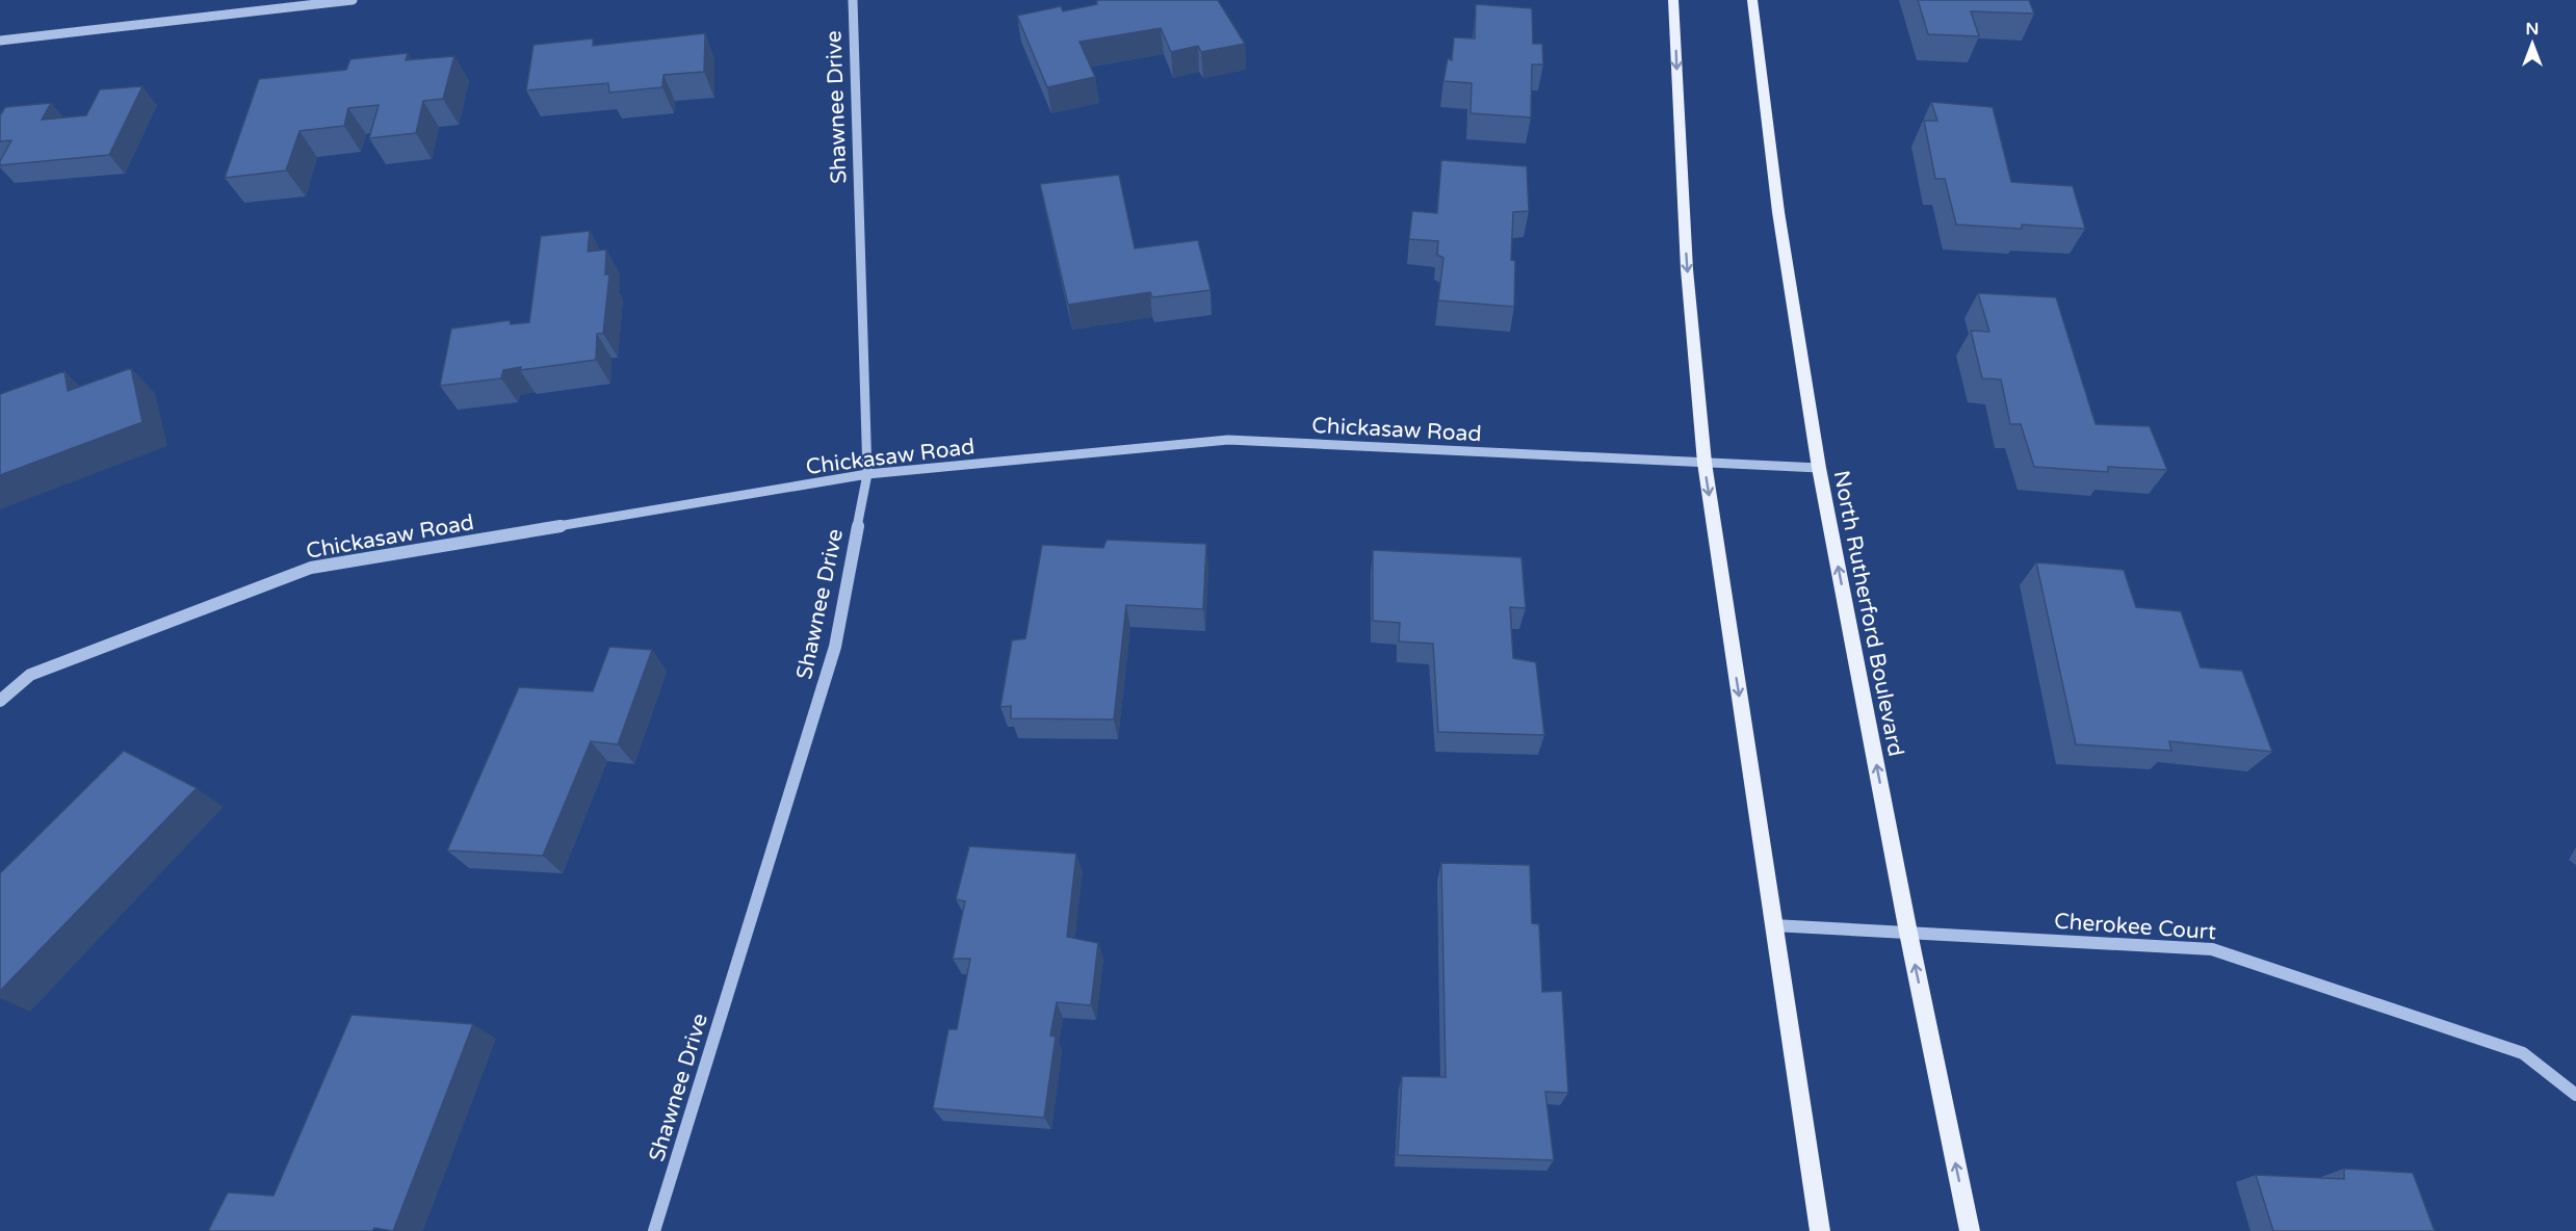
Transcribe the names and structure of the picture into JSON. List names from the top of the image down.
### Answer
{
  "streets": {
    "main road": ["North Rutherford Boulevard"],
    "street": ["Shawnee Drive", "Chickasaw Road", "Cherokee Court"]
  },
  "crossings": [
    ["Shawnee Drive", "Chickasaw Road"],
    ["Chickasaw Road", "North Rutherford Boulevard"],
    ["North Rutherford Boulevard", "Cherokee Court"]
  ],
  "north": "top"
}
